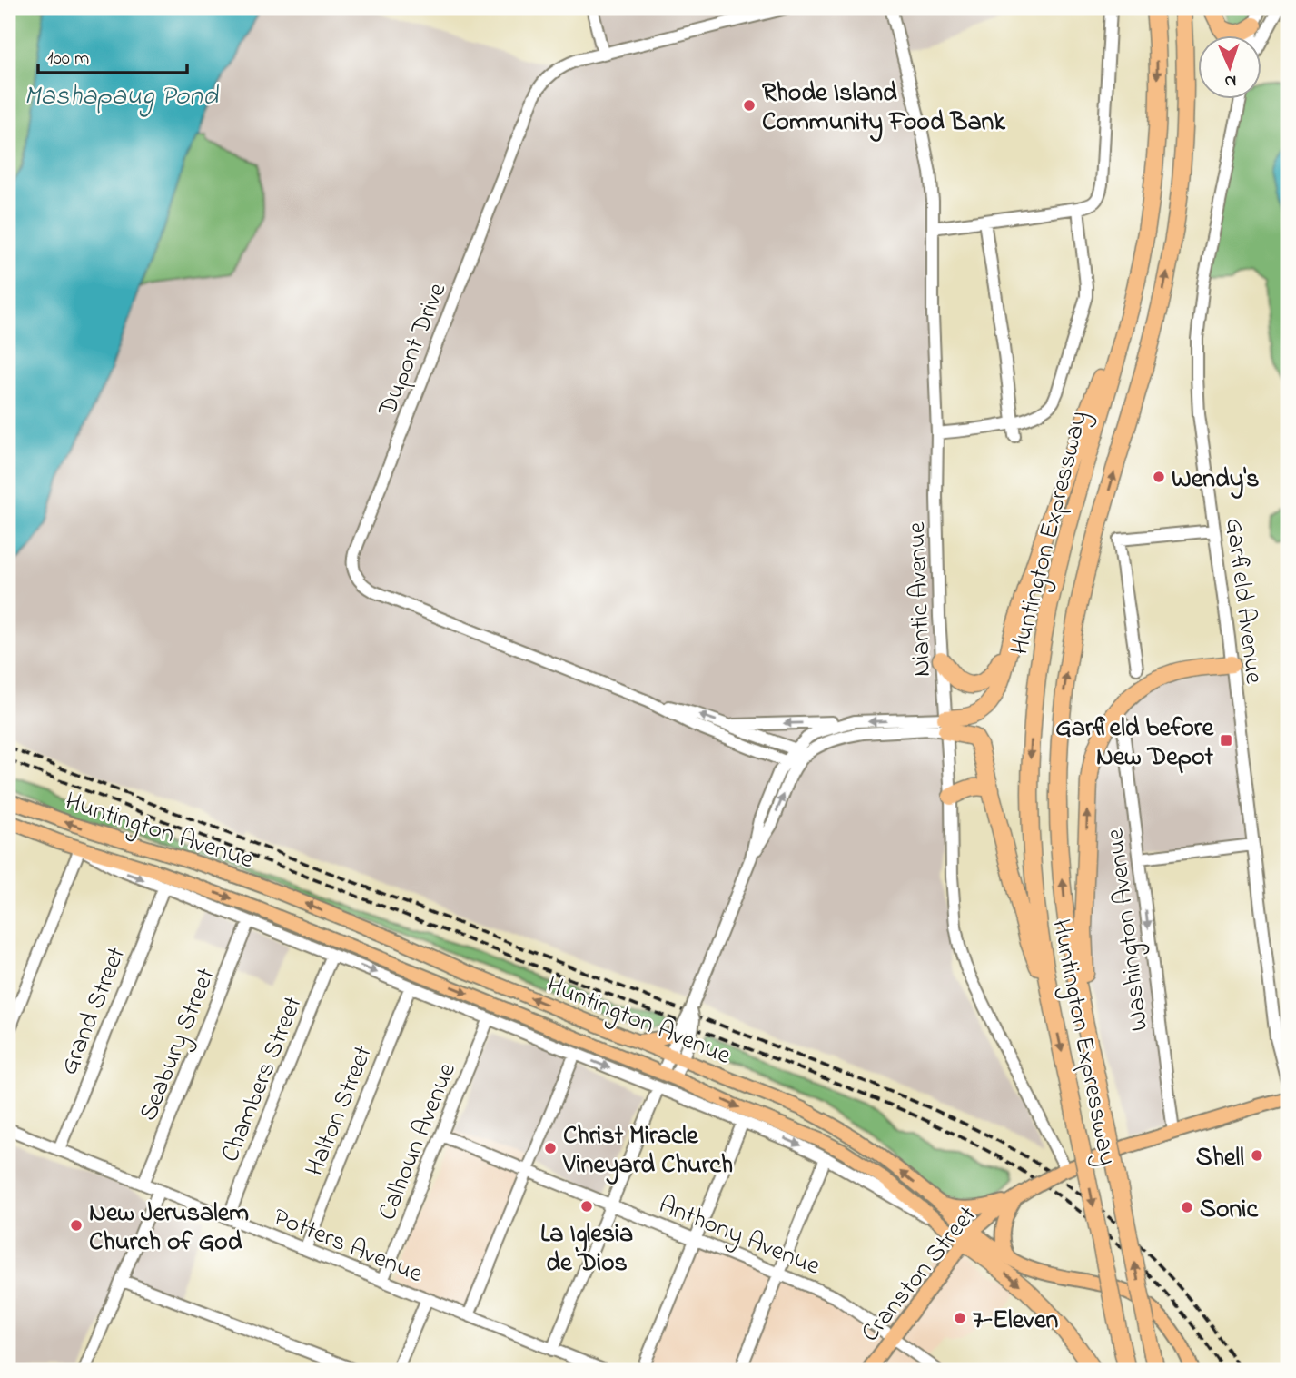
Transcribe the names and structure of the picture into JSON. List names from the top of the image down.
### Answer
{
  "streets": {
    "highway": ["Huntington Expressway"],
    "main road": ["Huntington Avenue", "Cranston Street"],
    "street": [
      "Dupont Drive",
      "Niantic Avenue",
      "Garfield Avenue",
      "Washington Avenue",
      "Grand Street",
      "Seabury Street",
      "Chambers Street",
      "Halton Street",
      "Calhoun Avenue",
      "Anthony Avenue",
      "Potters Avenue"
    ]
  },
  "crossings": [
    ["Niantic Avenue", "Cranston Street"],
    ["Huntington Avenue", "Grand Street"],
    ["Huntington Avenue", "Seabury Street"],
    ["Huntington Avenue", "Chambers Street"],
    ["Huntington Avenue", "Halton Street"],
    ["Huntington Avenue", "Calhoun Avenue"],
    ["Huntington Avenue", "Cranston Street"],
    ["Washington Avenue", "Cranston Street"],
    ["Grand Street", "Potters Avenue"],
    ["Seabury Street", "Potters Avenue"],
    ["Chambers Street", "Potters Avenue"],
    ["Halton Street", "Potters Avenue"],
    ["Calhoun Avenue", "Anthony Avenue"],
    ["Calhoun Avenue", "Potters Avenue"],
    ["Anthony Avenue", "Cranston Street"]
  ],
  "one_way": ["Washington Avenue"],
  "water": ["Mashapaug Pond"],
  "places": {
    "other": [
      "Rhode Island Community Food Bank",
      "Wendy's",
      "Christ Miracle Vineyard Church",
      "Shell",
      "La Iglesia de Dios",
      "Sonic",
      "New Jerusalem Church of God",
      "7-Eleven"
    ],
    "transit": ["Garfield before New Depot"]
  },
  "scale_bar": "100 m",
  "north": "bottom"
}
